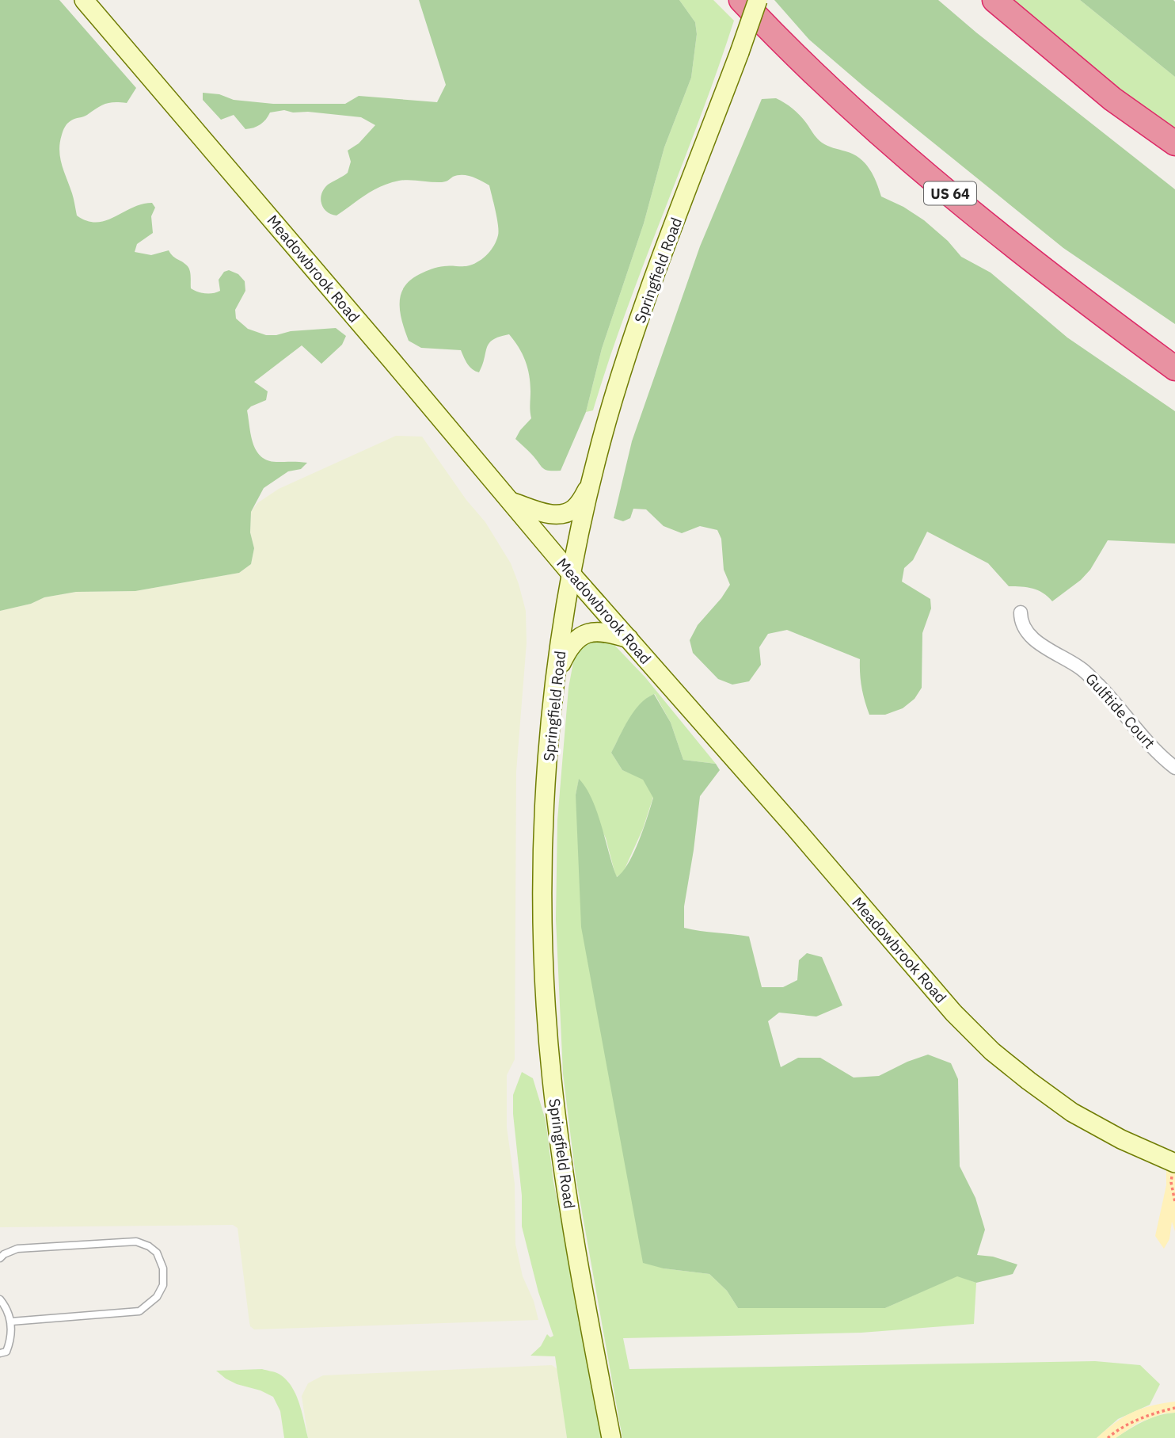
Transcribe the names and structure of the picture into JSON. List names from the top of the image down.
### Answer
{
  "streets": {
    "highway": ["US 64"],
    "main road": ["Meadowbrook Road", "Springfield Road"],
    "street": ["Gulftide Court"]
  },
  "crossings": [
    ["Meadowbrook Road", "Springfield Road"]
  ]
}
